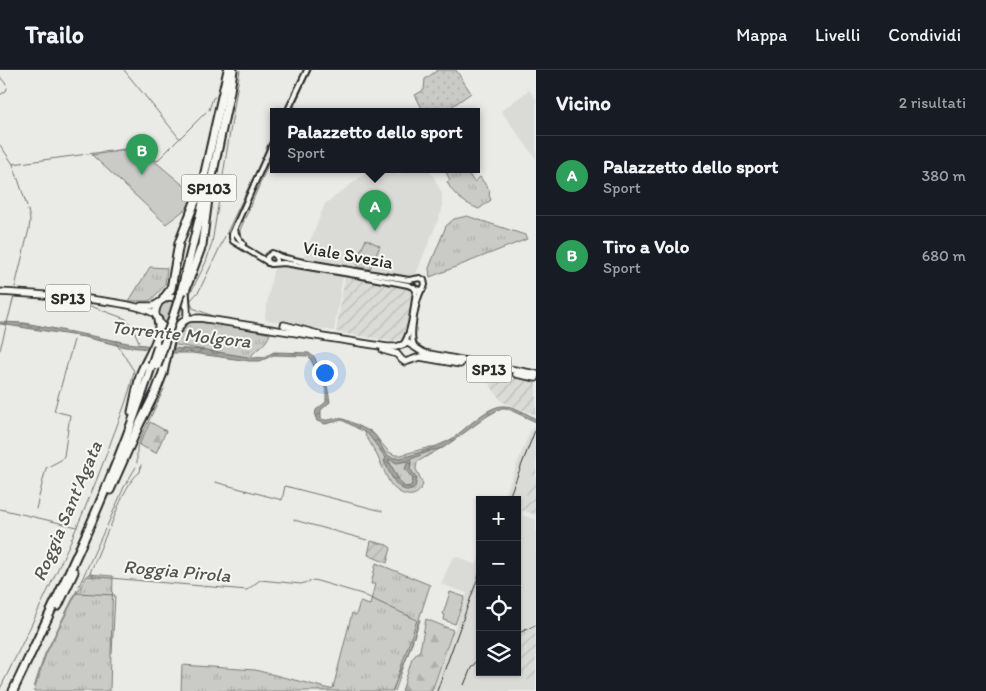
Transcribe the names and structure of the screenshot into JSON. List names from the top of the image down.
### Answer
{
  "streets": {
    "highway": ["SP103"],
    "main road": ["SP13"],
    "street": ["Viale Svezia"]
  },
  "crossings": [
    ["SP103", "SP13"]
  ],
  "water": ["Torrente Molgora", "Roggia Sant'Agata", "Roggia Pirola"],
  "page": {
    "header": "Trailo",
    "nav": ["Mappa", "Livelli", "Condividi"],
    "heading": ["Vicino", "2 risultati"],
    "popup": ["Palazzetto dello sport", "Sport"],
    "pins": ["B", "A"],
    "list": [
      {
        "mark": "A",
        "name": "Palazzetto dello sport",
        "note": "Sport",
        "value": "380 m"
      },
      {
        "mark": "B",
        "name": "Tiro a Volo",
        "note": "Sport",
        "value": "680 m"
      }
    ],
    "map_buttons": ["+", "−"]
  }
}
